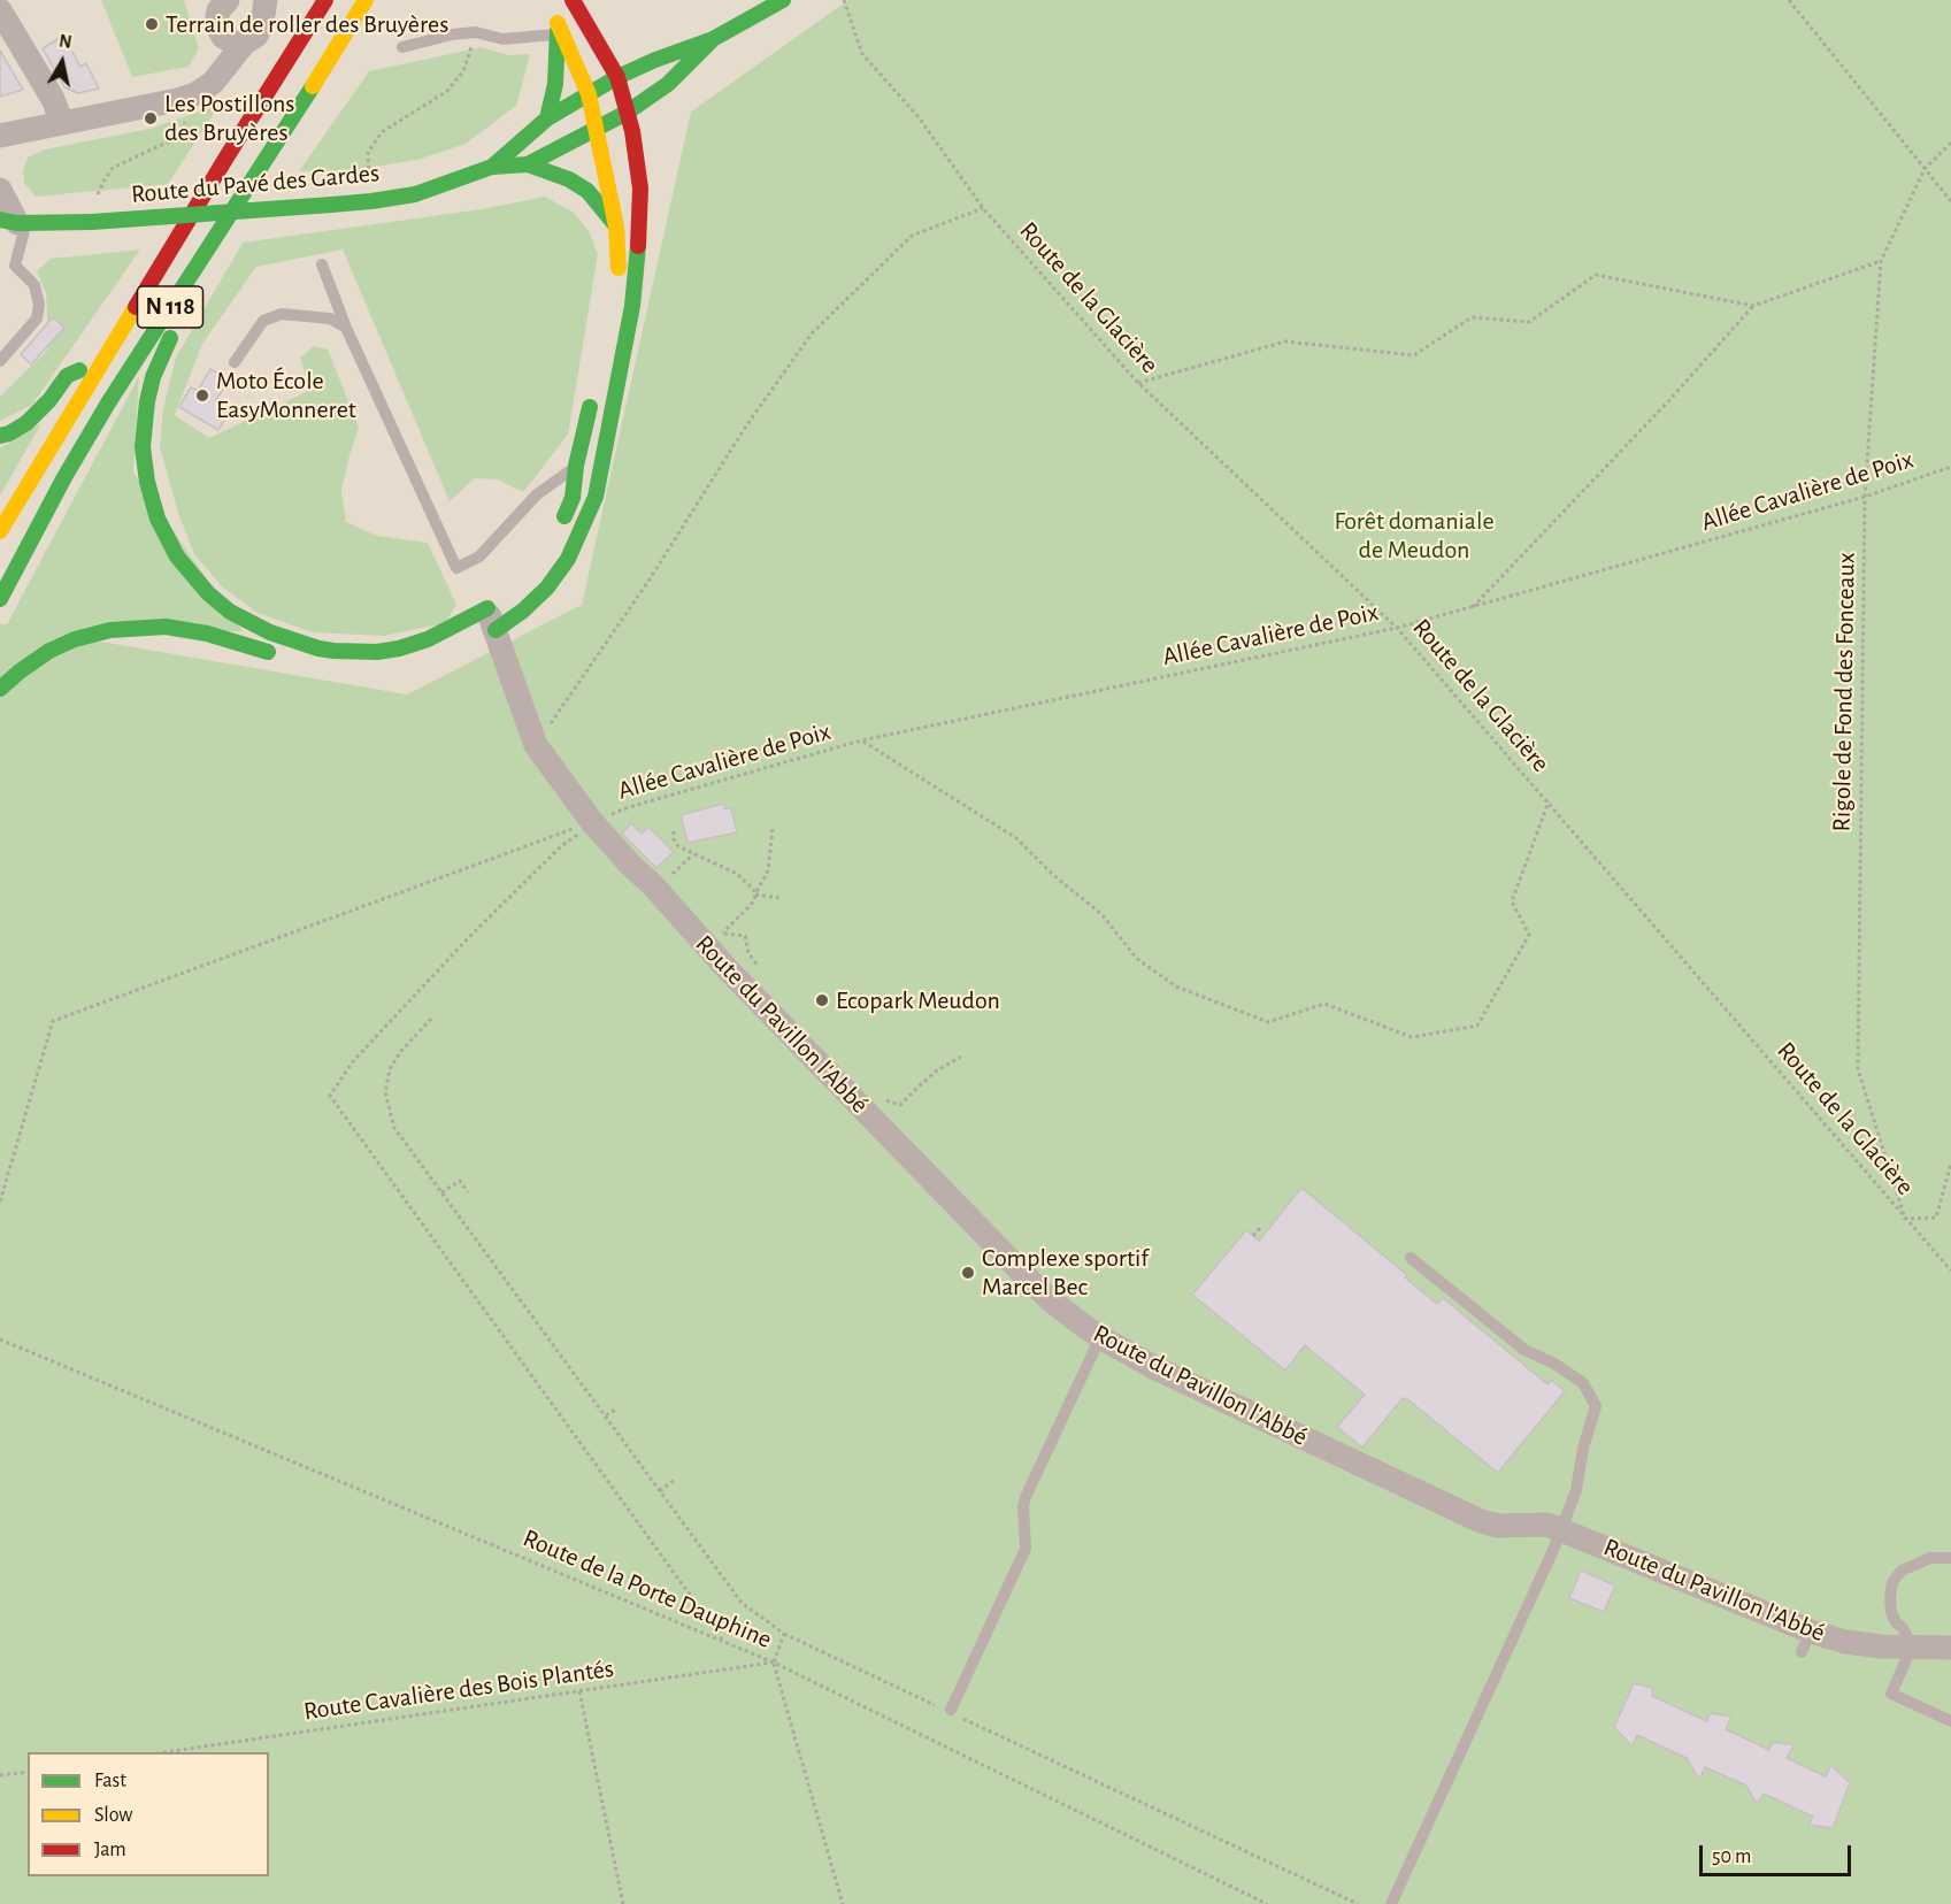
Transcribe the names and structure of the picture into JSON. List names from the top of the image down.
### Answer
{
  "streets": {
    "main road": ["Route du Pavé des Gardes", "N 118"],
    "street": ["Route du Pavillon l'Abbé"],
    "path": [
      "Route de la Glacière",
      "Allée Cavalière de Poix",
      "Rigole de Fond des Fonceaux",
      "Route de la Porte Dauphine",
      "Route Cavalière des Bois Plantés"
    ]
  },
  "crossings": [
    ["Route de la Glacière", "Allée Cavalière de Poix"],
    ["Route de la Glacière", "Rigole de Fond des Fonceaux"],
    ["Allée Cavalière de Poix", "Rigole de Fond des Fonceaux"],
    ["Allée Cavalière de Poix", "Route du Pavillon l'Abbé"],
    ["Route de la Porte Dauphine", "Route Cavalière des Bois Plantés"]
  ],
  "parks": ["Forêt domaniale de Meudon"],
  "places": [
    "Terrain de roller des Bruyères",
    "Les Postillons des Bruyères",
    "Moto École EasyMonneret",
    "Ecopark Meudon",
    "Complexe sportif Marcel Bec"
  ],
  "legend": ["Fast", "Slow", "Jam"],
  "scale_bar": "50 m",
  "north": "top"
}
